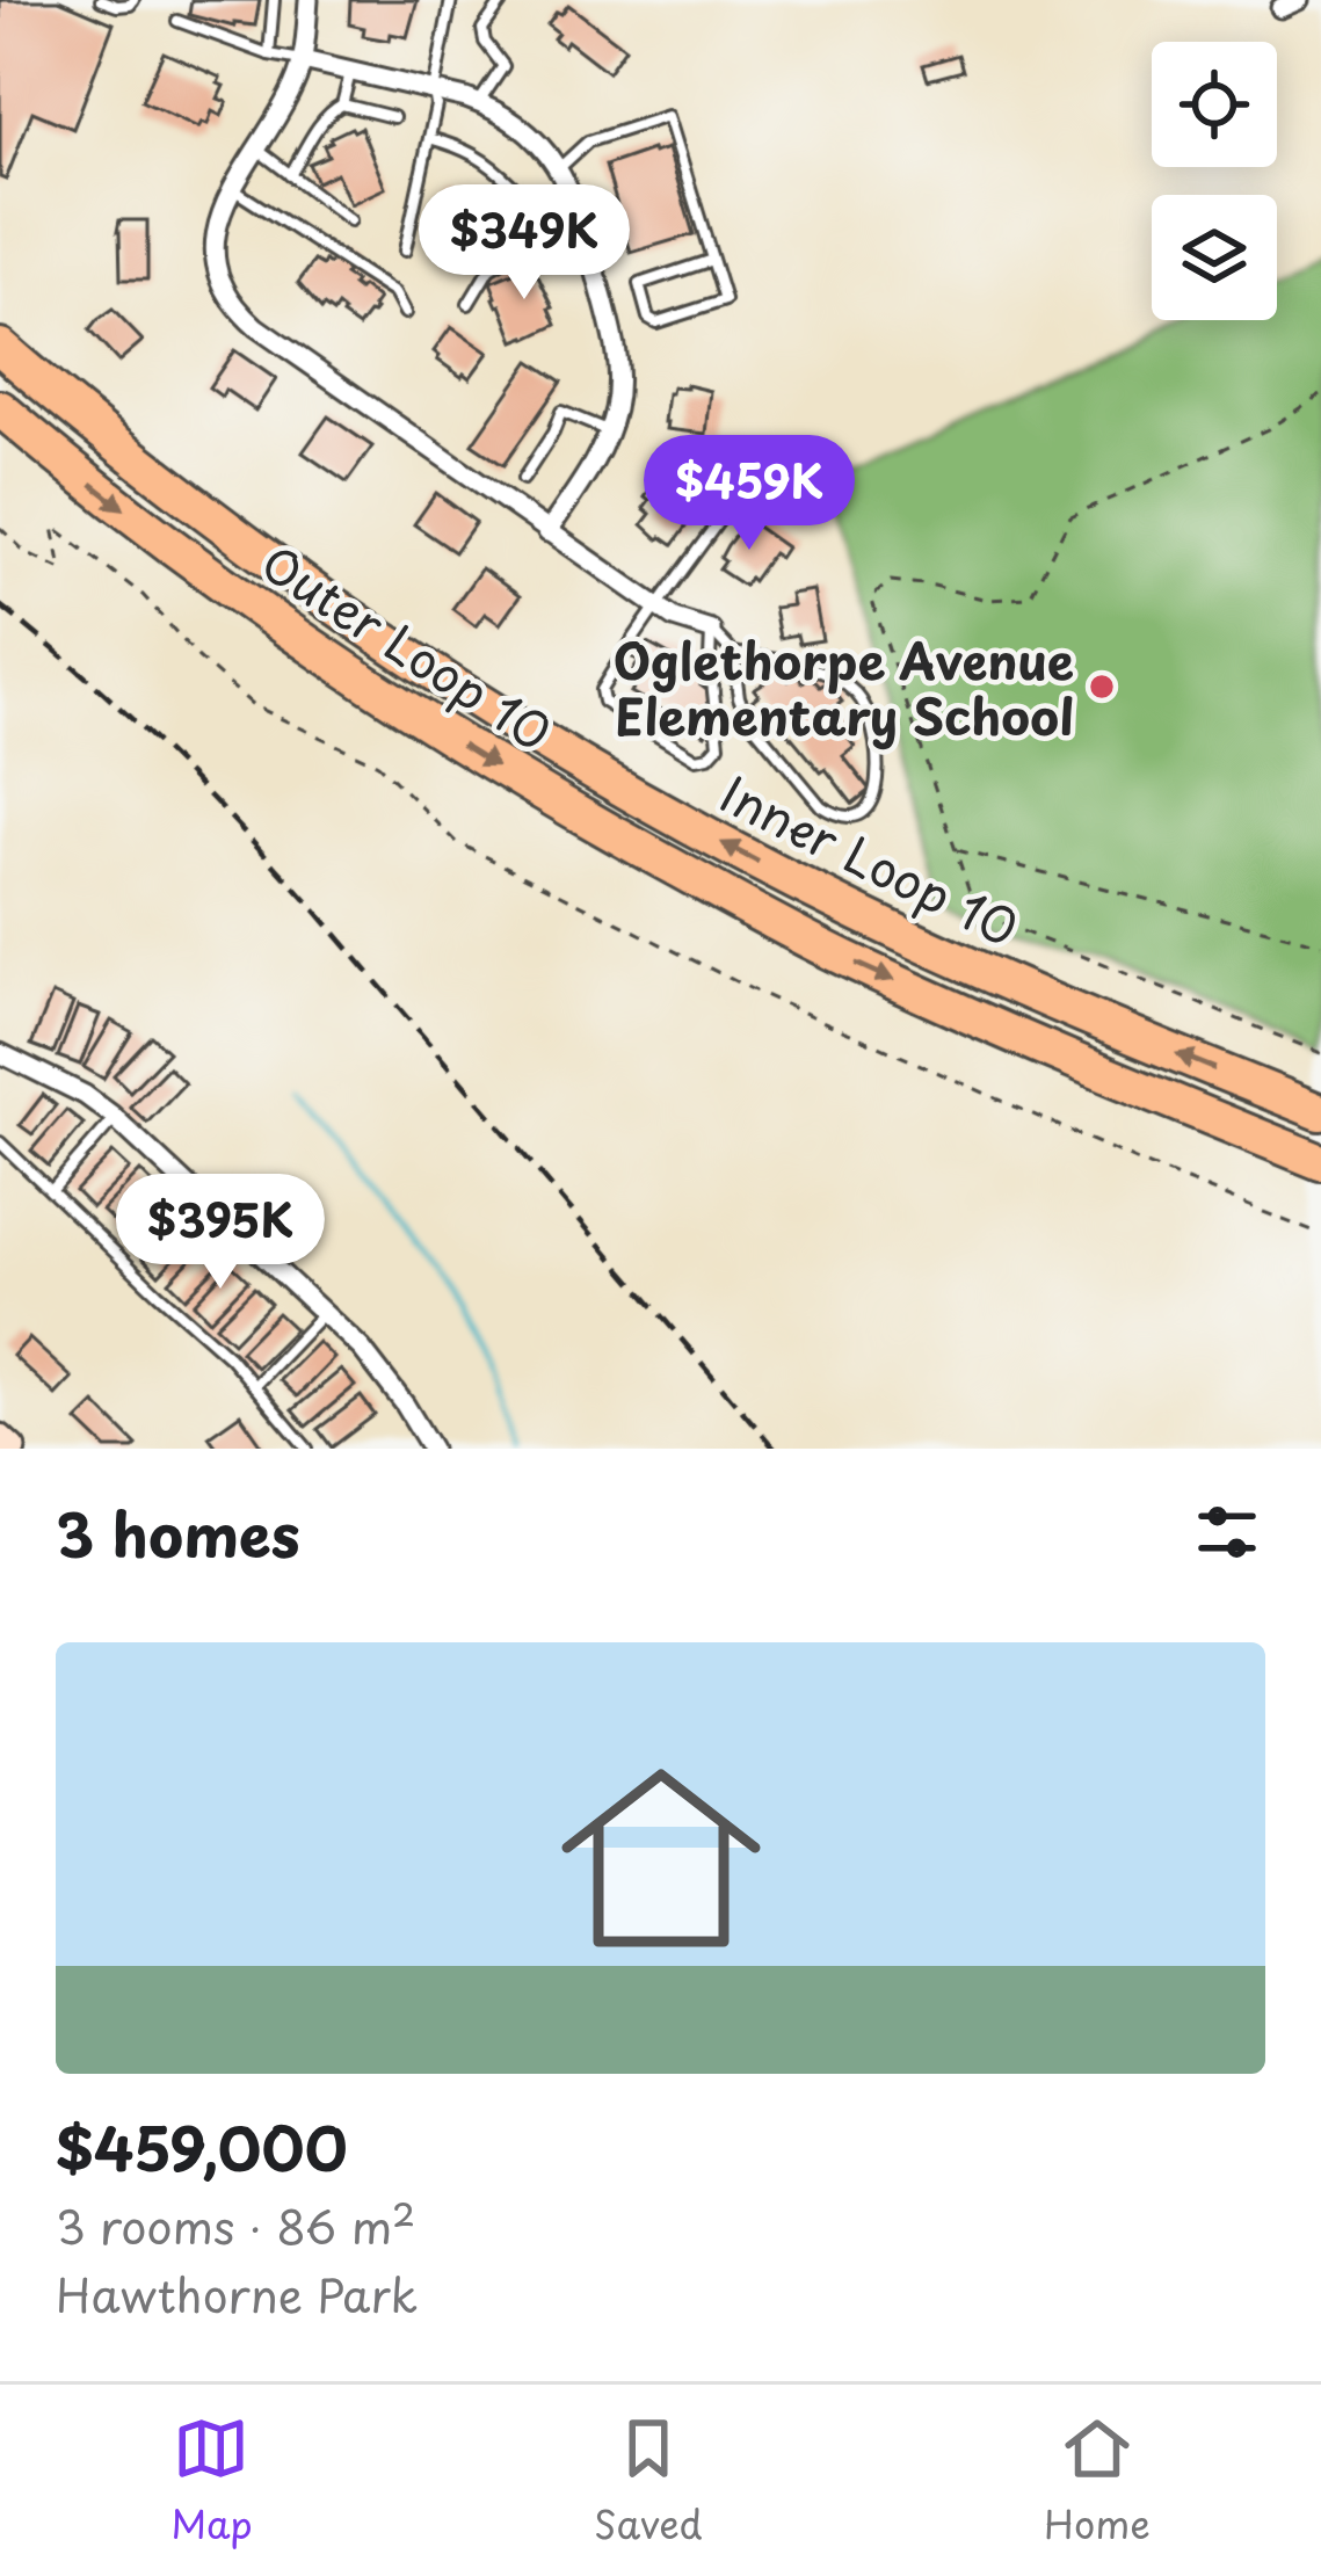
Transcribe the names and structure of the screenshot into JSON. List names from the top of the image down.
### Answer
{
  "streets": {
    "highway": ["Outer Loop 10", "Inner Loop 10"]
  },
  "one_way": ["Outer Loop 10", "Inner Loop 10"],
  "places": ["Oglethorpe Avenue Elementary School"],
  "page": {
    "price": ["$349K", "$459K", "$395K"],
    "heading": "3 homes",
    "list": [
      {
        "name": "$459,000",
        "note": "3 rooms · 86 m² · Hawthorne Park"
      }
    ],
    "tabs": ["Map", "Saved", "Home"]
  }
}
